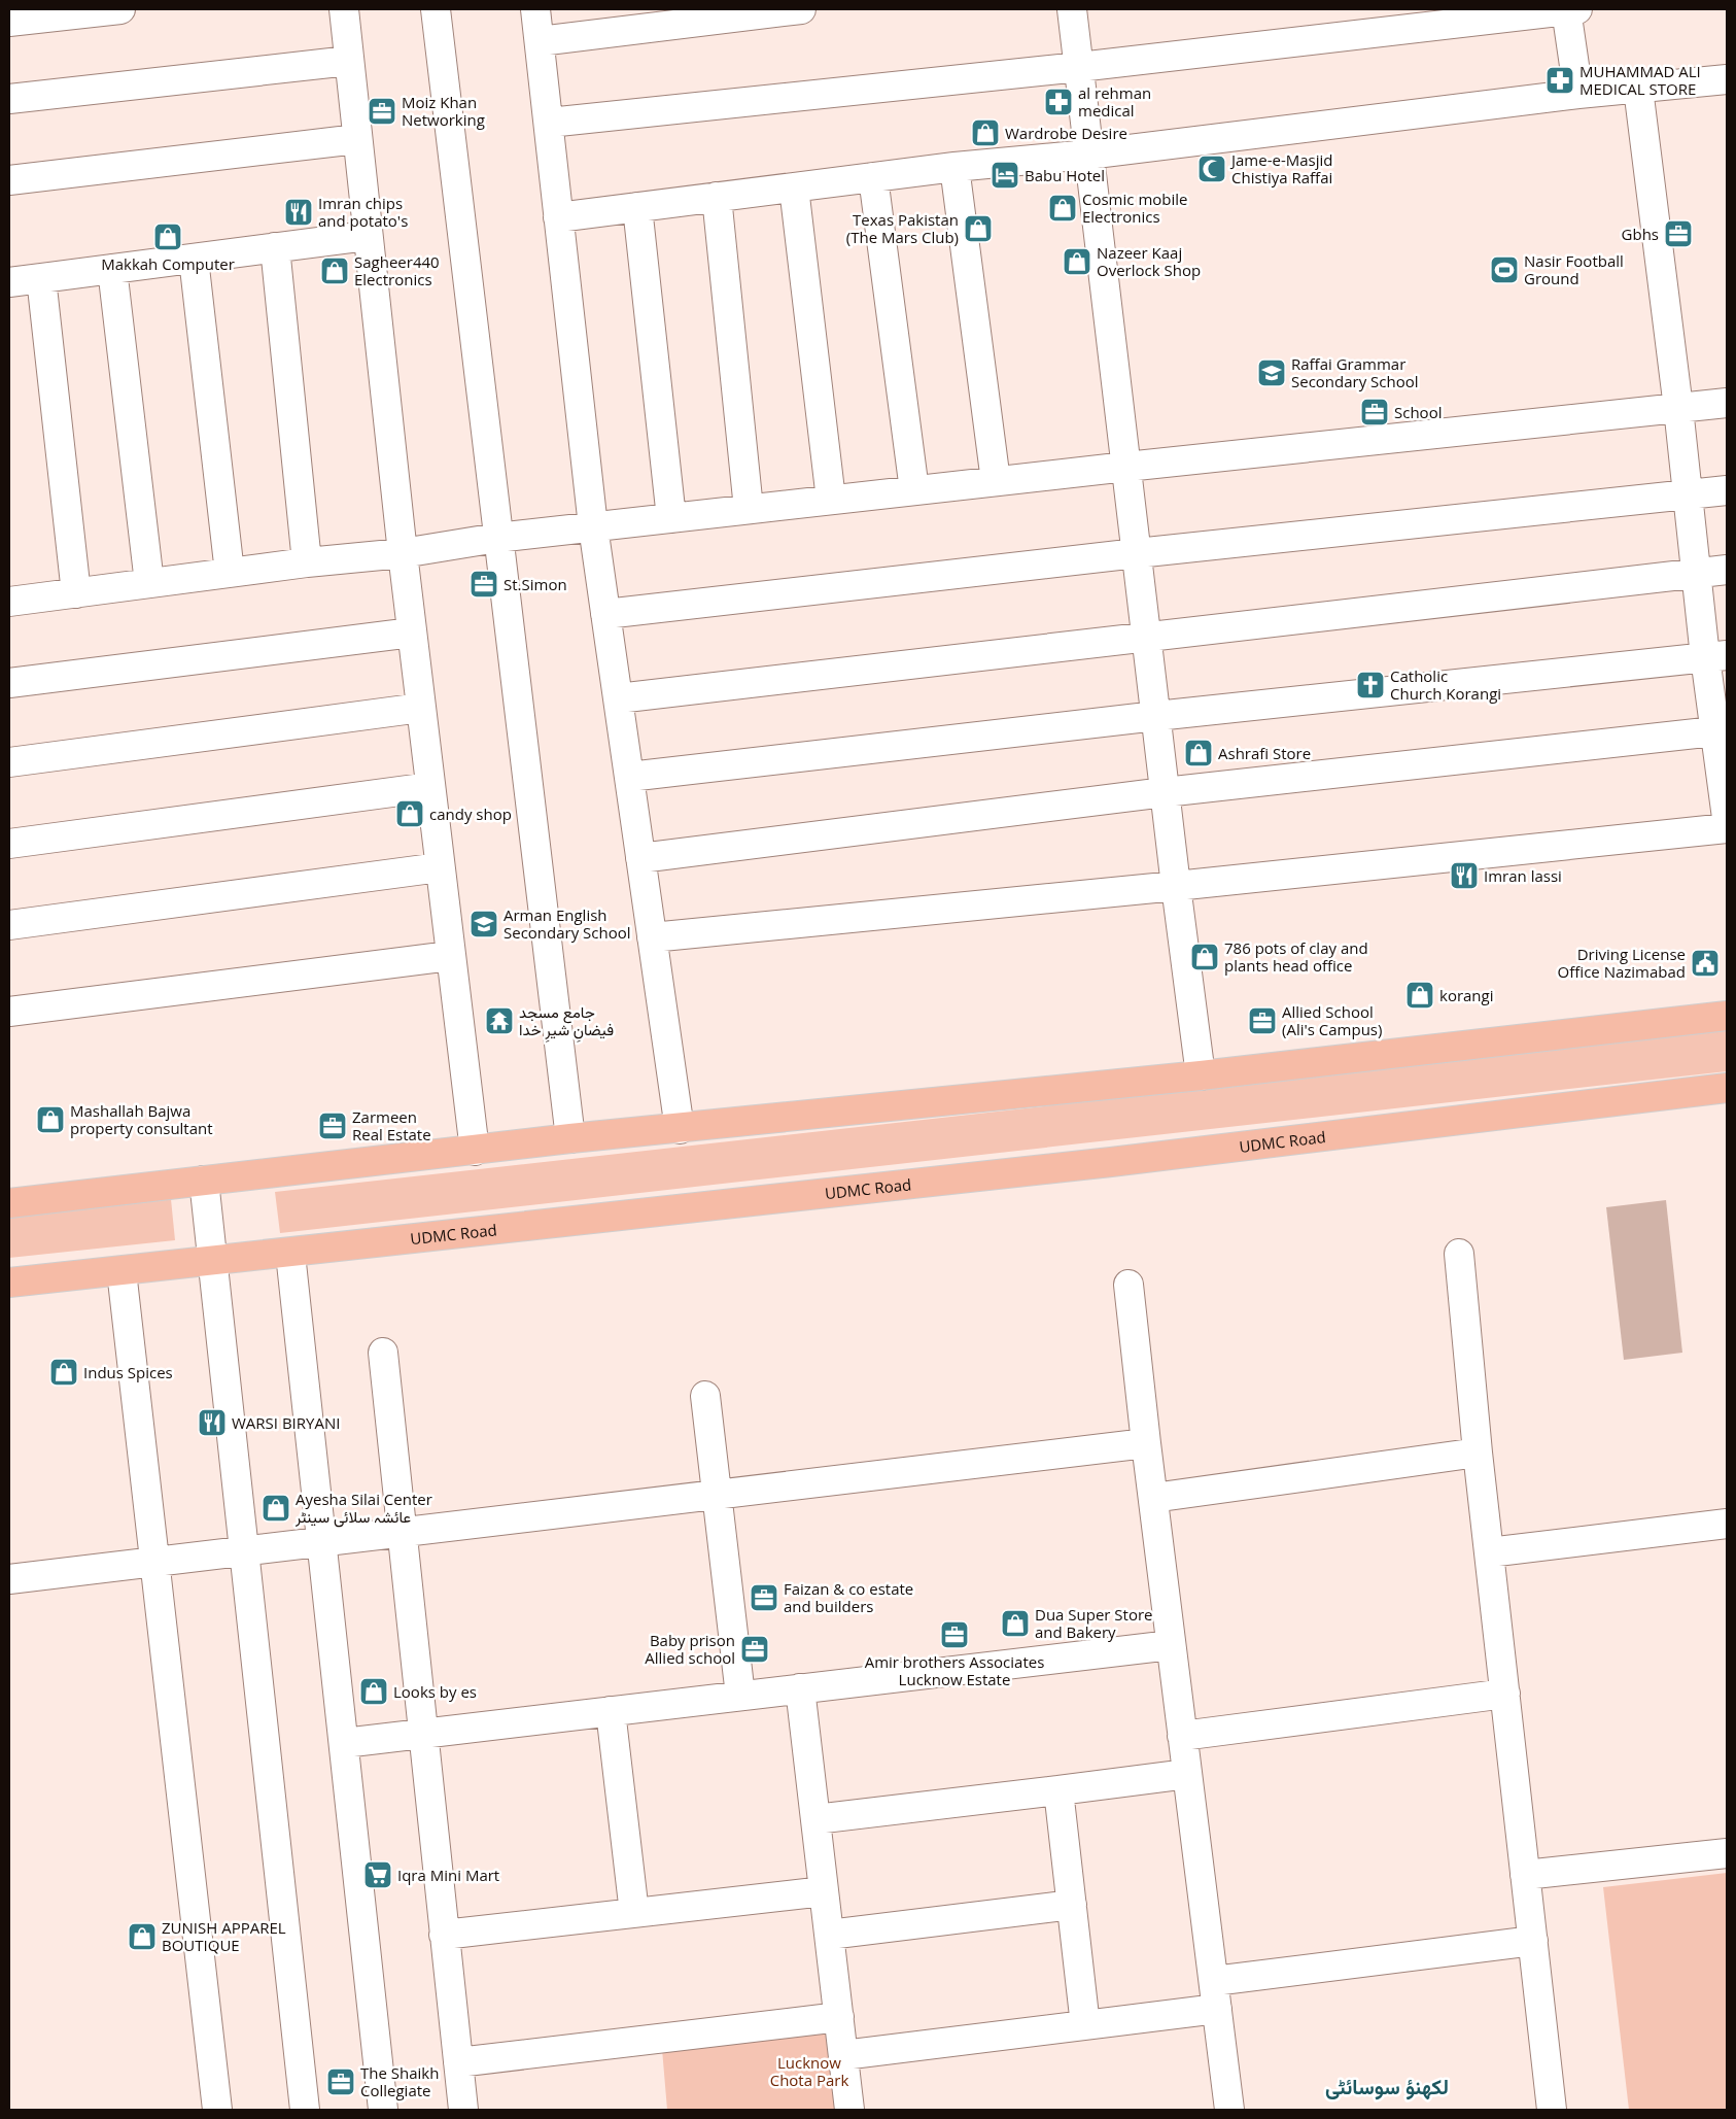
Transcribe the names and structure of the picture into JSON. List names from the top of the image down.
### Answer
{
  "streets": {
    "main road": ["UDMC Road"]
  },
  "districts": ["لکھنؤ سوسائٹی"],
  "parks": ["Lucknow Chota Park"],
  "places": {
    "pharmacy": ["MUHAMMAD ALI MEDICAL STORE", "al rehman medical"],
    "office": [
      "Moiz Khan Networking",
      "Gbhs",
      "School",
      "St.Simon",
      "Allied School (Ali's Campus)",
      "Zarmeen Real Estate",
      "Faizan & co estate and builders",
      "Amir brothers Associates Lucknow Estate",
      "Baby prison Allied school",
      "The Shaikh Collegiate"
    ],
    "shop": [
      "Wardrobe Desire",
      "Cosmic mobile Electronics",
      "Texas Pakistan (The Mars Club)",
      "Makkah Computer",
      "Nazeer Kaaj Overlock Shop",
      "Sagheer440 Electronics",
      "Ashrafi Store",
      "candy shop",
      "786 pots of clay and plants head office",
      "korangi",
      "Mashallah Bajwa property consultant",
      "Indus Spices",
      "Ayesha Silai Center عائشہ سلائی سینٹر",
      "Dua Super Store and Bakery",
      "Looks by es",
      "ZUNISH APPAREL BOUTIQUE"
    ],
    "mosque": ["Jame-e-Masjid Chistiya Raffai"],
    "hotel": ["Babu Hotel"],
    "restaurant": ["Imran chips and potato's", "Imran lassi", "WARSI BIRYANI"],
    "sports": ["Nasir Football Ground"],
    "school or university": ["Raffai Grammar Secondary School", "Arman English Secondary School"],
    "church": ["Catholic Church Korangi"],
    "public building": ["Driving License Office Nazimabad"],
    "temple": ["جامع مسجد فیضانِ شیرِ خدا"],
    "supermarket": ["Iqra Mini Mart"]
  }
}
